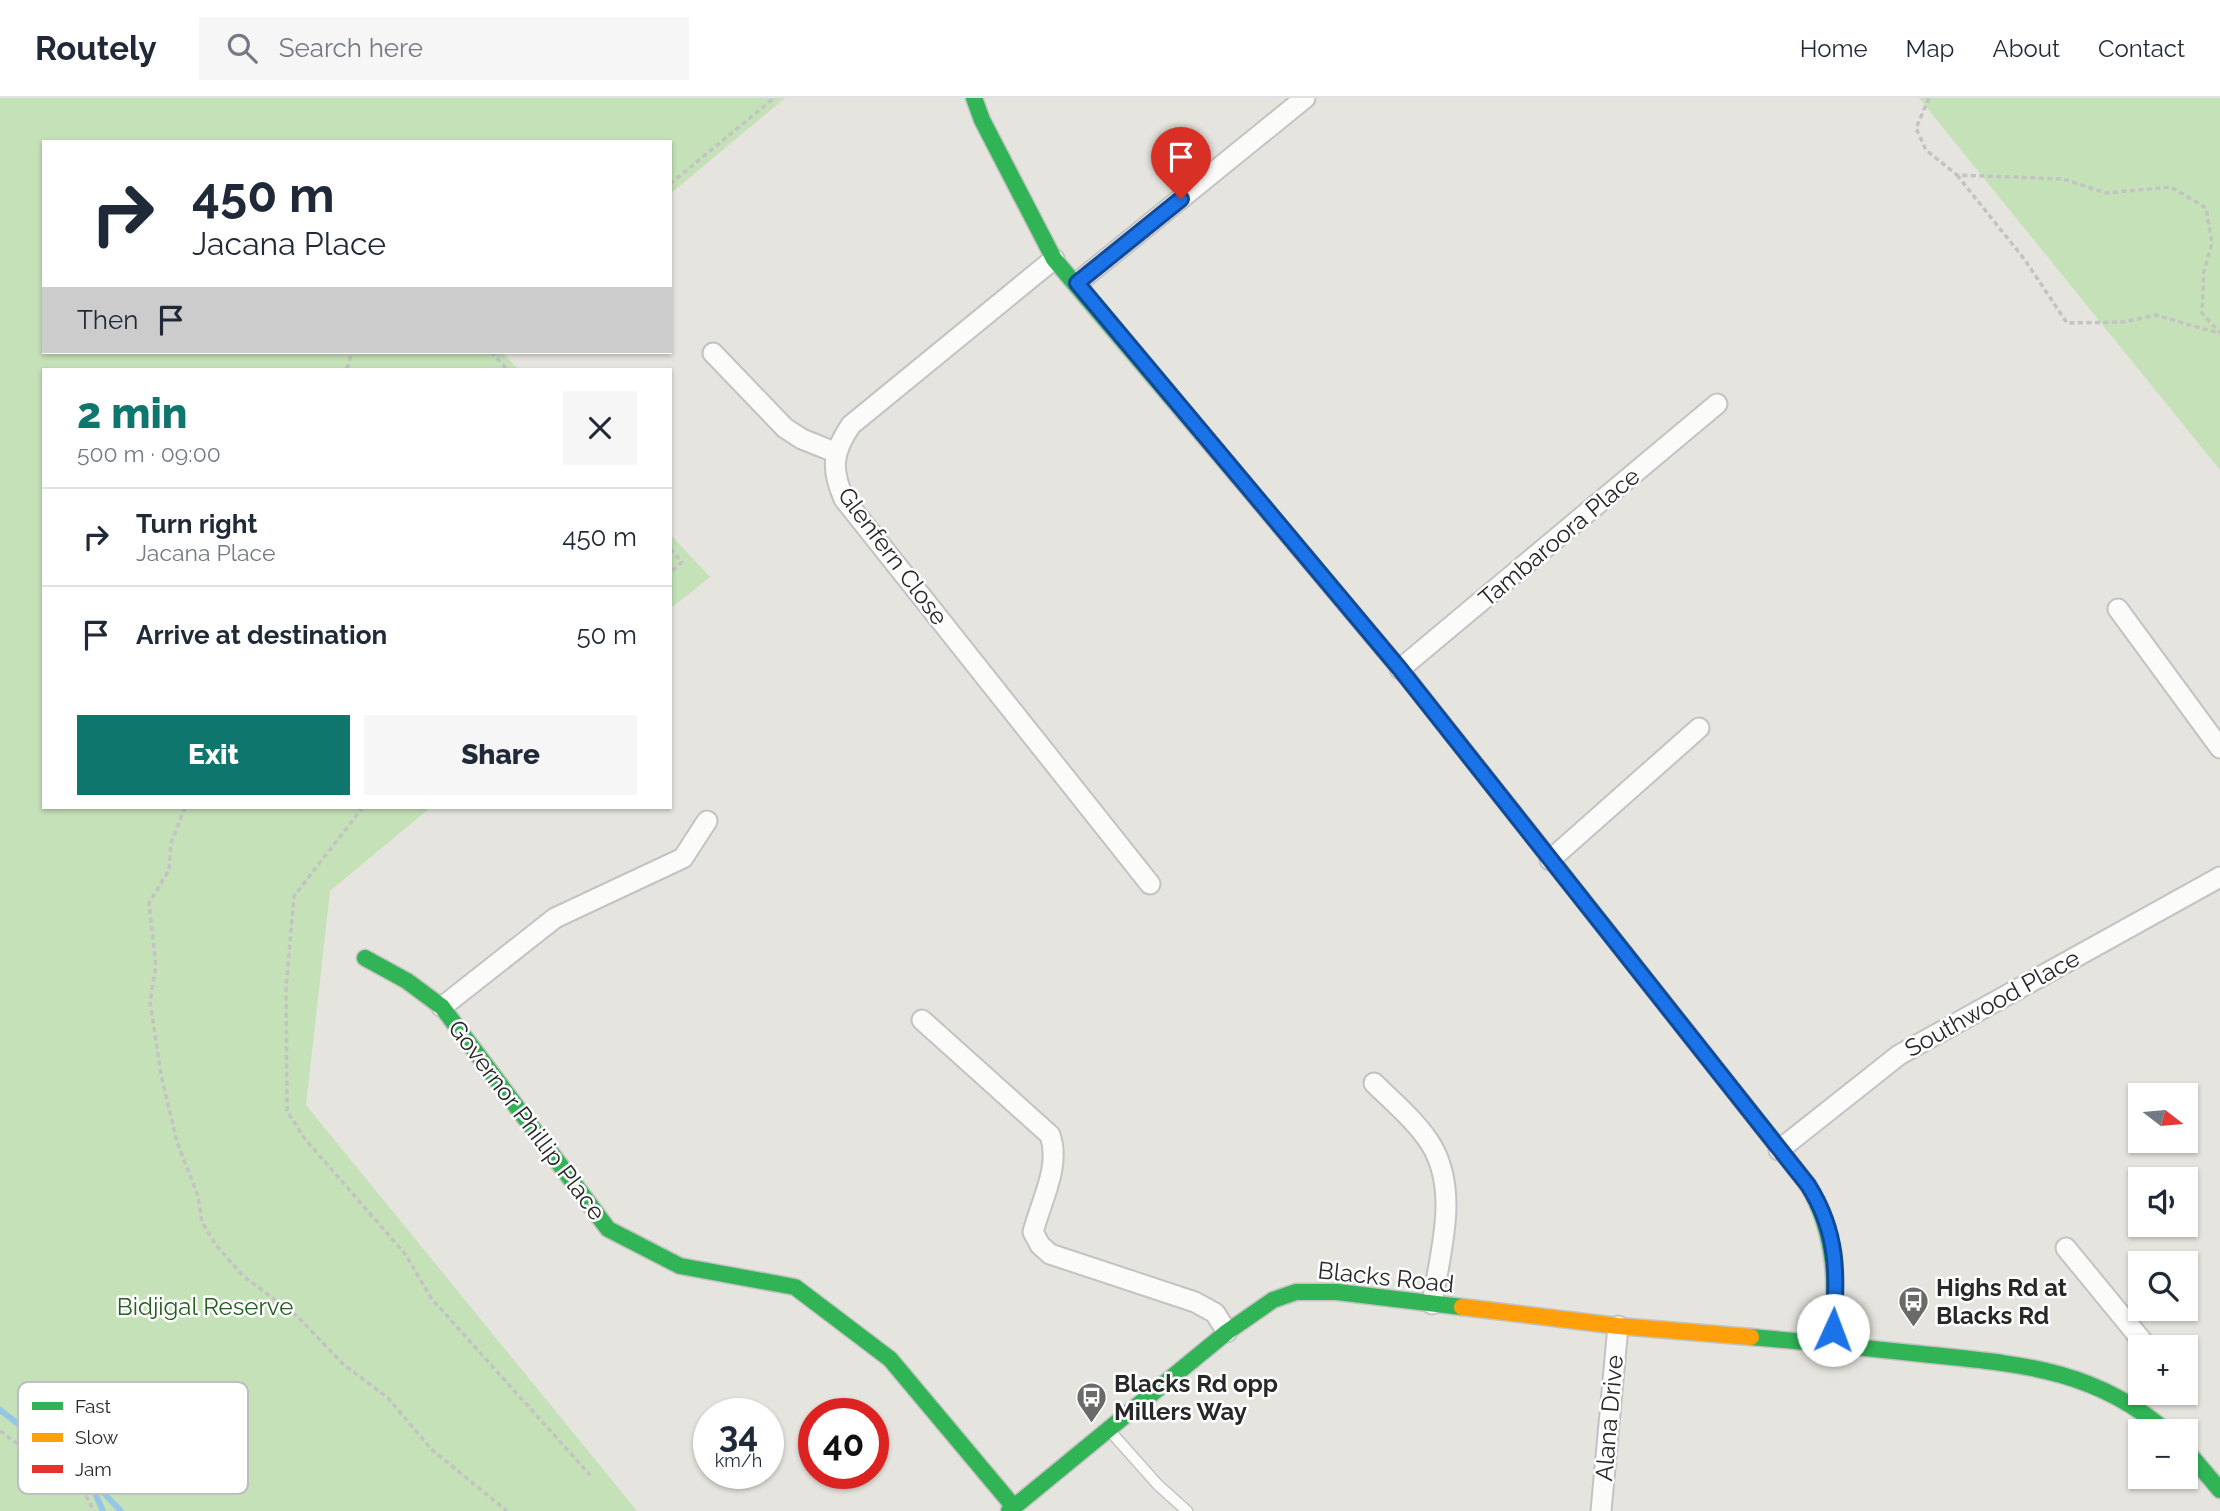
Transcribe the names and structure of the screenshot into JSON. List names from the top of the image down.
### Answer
{
  "streets": {
    "street": [
      "Tambaroora Place",
      "Glenfern Close",
      "Southwood Place",
      "Governor Phillip Place",
      "Blacks Road",
      "Alana Drive"
    ]
  },
  "crossings": [
    ["Governor Phillip Place", "Blacks Road"],
    ["Blacks Road", "Alana Drive"]
  ],
  "parks": ["Bidjigal Reserve"],
  "places": {
    "bus stop": ["Highs Rd at Blacks Rd", "Blacks Rd opp Millers Way"]
  },
  "legend": ["Fast", "Slow", "Jam"],
  "north": "right",
  "page": {
    "header": "Routely",
    "search": "Search here",
    "nav": [
      "Home",
      "Map",
      "About",
      "Contact"
    ],
    "turn": ["450 m", "Jacana Place"],
    "then": "Then",
    "heading": ["2 min", "500 m · 09:00"],
    "list": [
      {
        "name": "Turn right",
        "note": "Jacana Place",
        "value": "450 m"
      },
      {
        "name": "Arrive at destination",
        "value": "50 m"
      }
    ],
    "buttons": ["Exit", "Share"],
    "map_buttons": ["+", "−"],
    "speed": "34 km/h",
    "limit": "40"
  }
}
